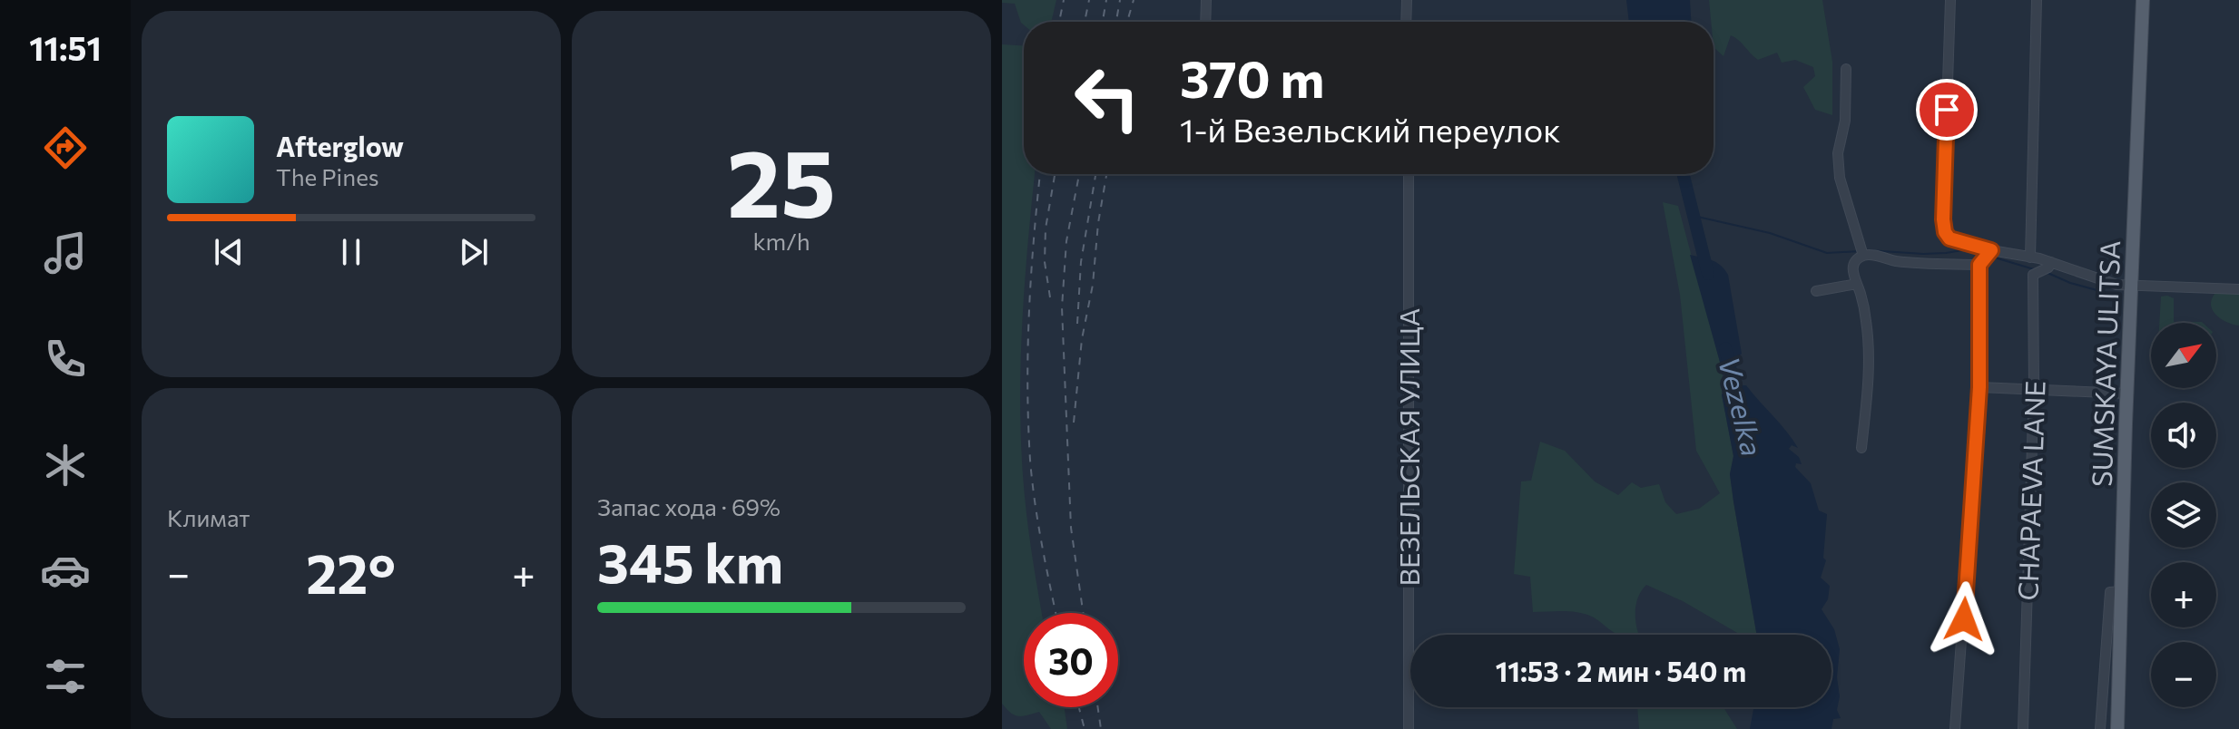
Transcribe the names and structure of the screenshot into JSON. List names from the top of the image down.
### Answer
{
  "streets": {
    "main road": ["SUMSKAYA ULITSA"],
    "street": ["ВЕЗЕЛЬСКАЯ УЛИЦА", "CHAPAEVA LANE"]
  },
  "water": ["Vezelka"],
  "north": "top right",
  "page": {
    "tabs": "11:51",
    "tile": [
      ["25", "km/h"],
      "Климат",
      ["Запас хода · 69%", "345 km"]
    ],
    "turn": ["370 m", "1-й Везельский переулок"],
    "song": ["Afterglow", "The Pines"],
    "map_buttons": ["+", "−"],
    "heat": ["−", "22°", "+"],
    "limit": "30",
    "trip": "11:53 · 2 мин · 540 m"
  }
}
